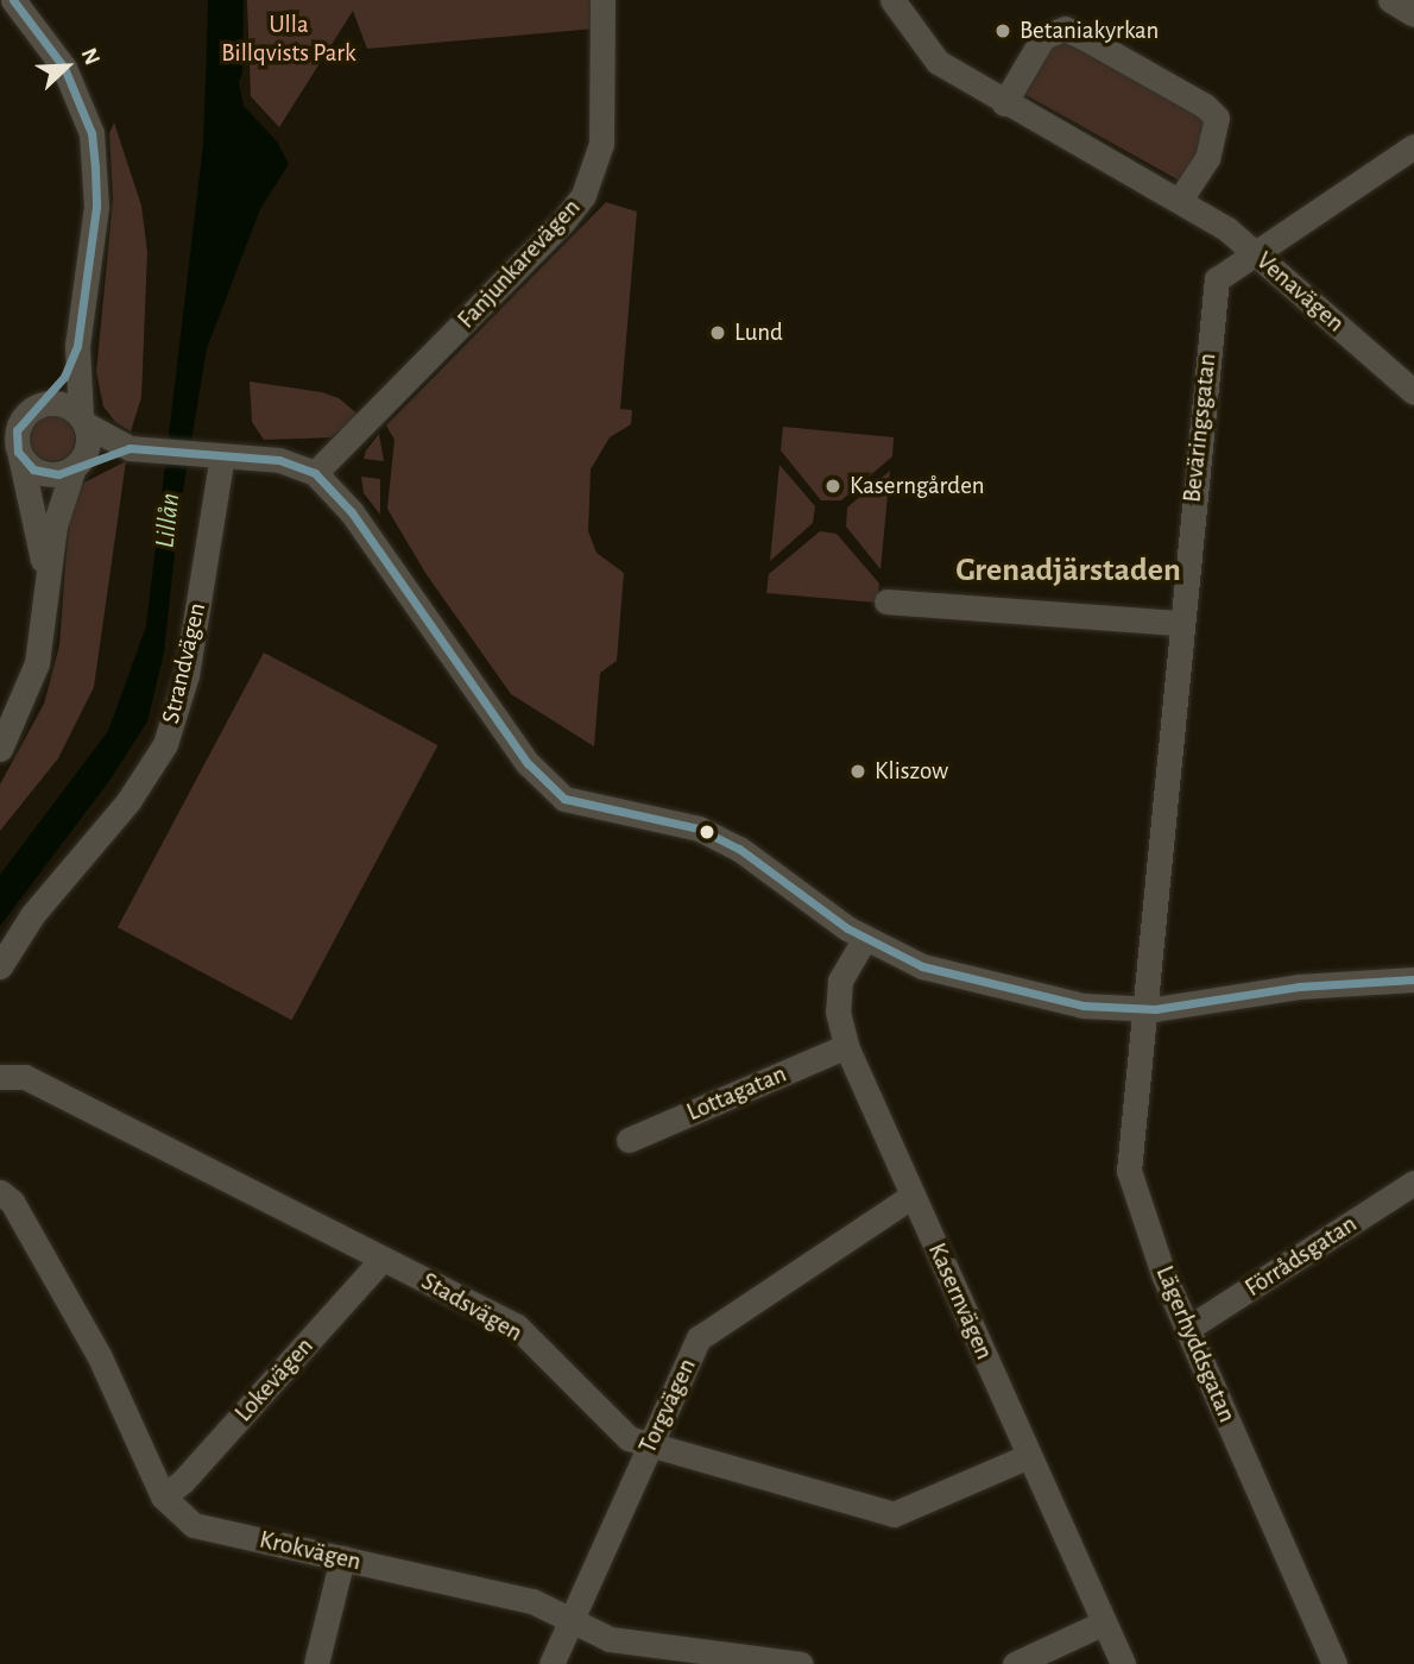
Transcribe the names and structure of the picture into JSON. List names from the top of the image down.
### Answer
{
  "streets": {
    "street": [
      "Fanjunkarevägen",
      "Venavägen",
      "Beväringsgatan",
      "Strandvägen",
      "Lottagatan",
      "Förrådsgatan",
      "Kasernvägen",
      "Stadsvägen",
      "Lägerhyddsgatan",
      "Lokevägen",
      "Torgvägen",
      "Krokvägen"
    ]
  },
  "crossings": [
    ["Venavägen", "Beväringsgatan"],
    ["Beväringsgatan", "Lägerhyddsgatan"],
    ["Lottagatan", "Kasernvägen"],
    ["Förrådsgatan", "Lägerhyddsgatan"],
    ["Kasernvägen", "Stadsvägen"],
    ["Kasernvägen", "Torgvägen"],
    ["Stadsvägen", "Lokevägen"],
    ["Stadsvägen", "Torgvägen"],
    ["Lokevägen", "Krokvägen"],
    ["Torgvägen", "Krokvägen"]
  ],
  "districts": ["Grenadjärstaden"],
  "water": ["Lillån"],
  "parks": ["Ulla Billqvists Park"],
  "places": [
    "Betaniakyrkan",
    "Lund",
    "Kaserngården",
    "Kliszow"
  ],
  "north": "top right"
}
